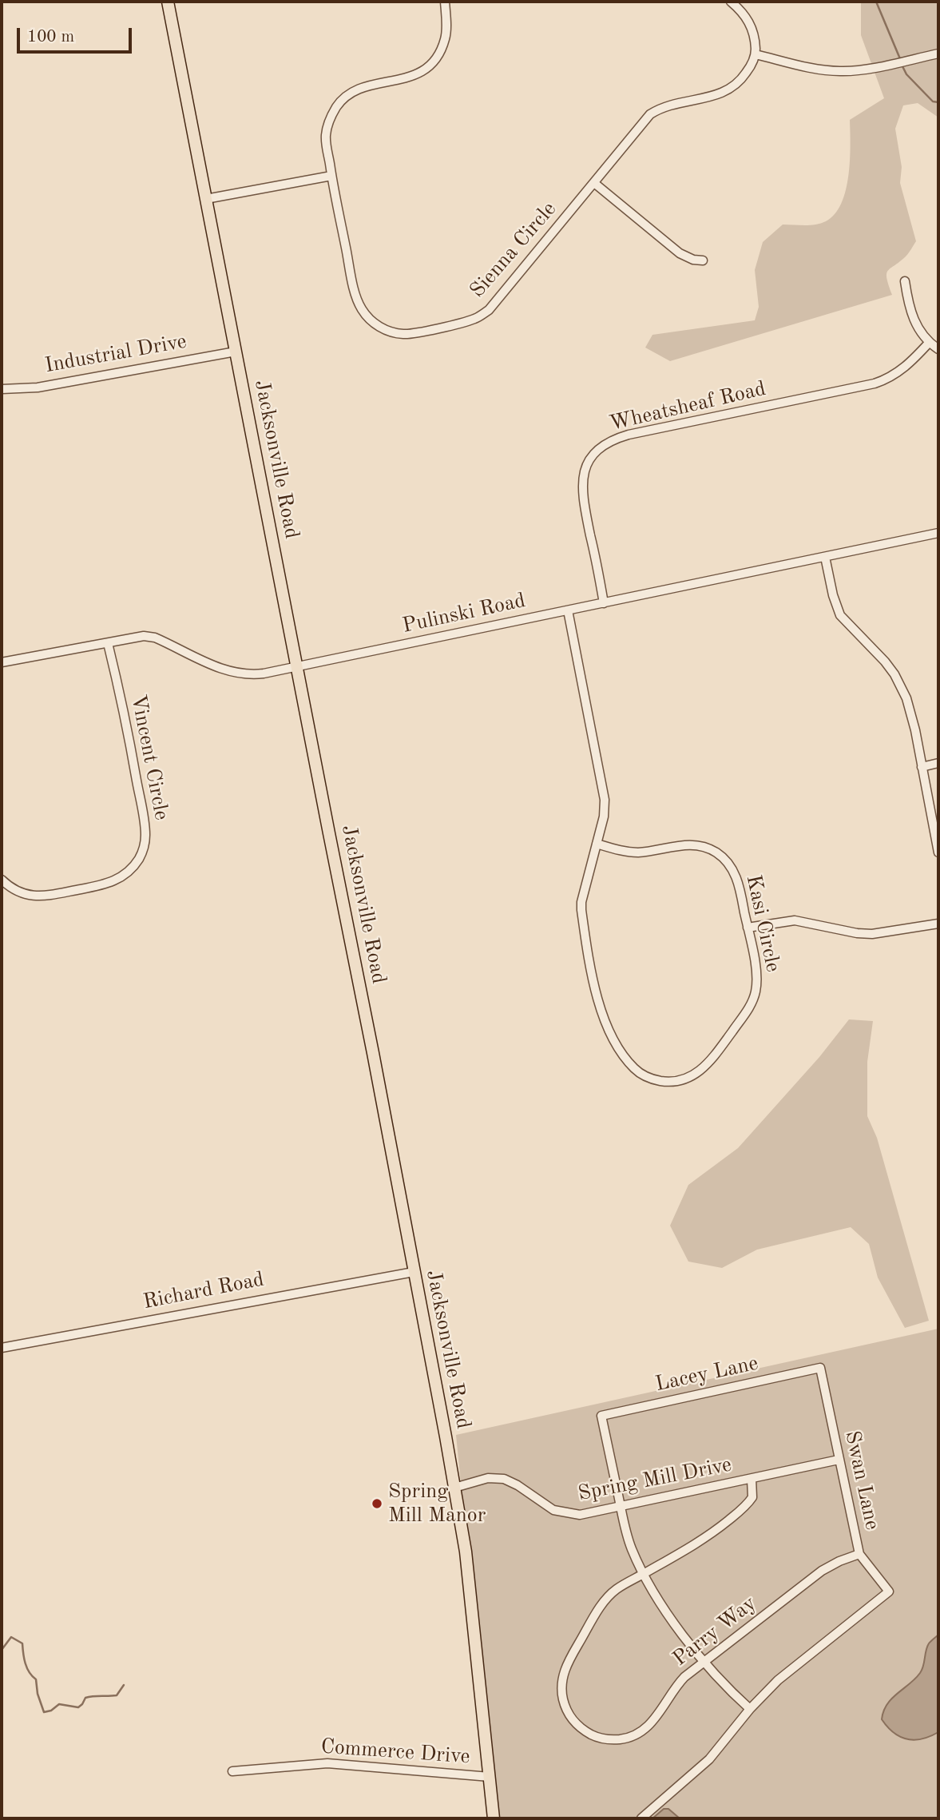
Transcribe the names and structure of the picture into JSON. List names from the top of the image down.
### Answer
{
  "streets": {
    "main road": ["Jacksonville Road"],
    "street": [
      "Sienna Circle",
      "Industrial Drive",
      "Wheatsheaf Road",
      "Pulinski Road",
      "Vincent Circle",
      "Kasi Circle",
      "Richard Road",
      "Lacey Lane",
      "Spring Mill Drive",
      "Swan Lane",
      "Parry Way",
      "Commerce Drive"
    ]
  },
  "crossings": [
    ["Industrial Drive", "Jacksonville Road"],
    ["Wheatsheaf Road", "Pulinski Road"],
    ["Jacksonville Road", "Pulinski Road"],
    ["Jacksonville Road", "Richard Road"],
    ["Jacksonville Road", "Spring Mill Drive"],
    ["Jacksonville Road", "Commerce Drive"],
    ["Pulinski Road", "Vincent Circle"],
    ["Pulinski Road", "Kasi Circle"],
    ["Lacey Lane", "Spring Mill Drive"],
    ["Lacey Lane", "Swan Lane"],
    ["Spring Mill Drive", "Swan Lane"],
    ["Spring Mill Drive", "Parry Way"],
    ["Swan Lane", "Parry Way"]
  ],
  "places": ["Spring Mill Manor"],
  "scale_bar": "100 m"
}
